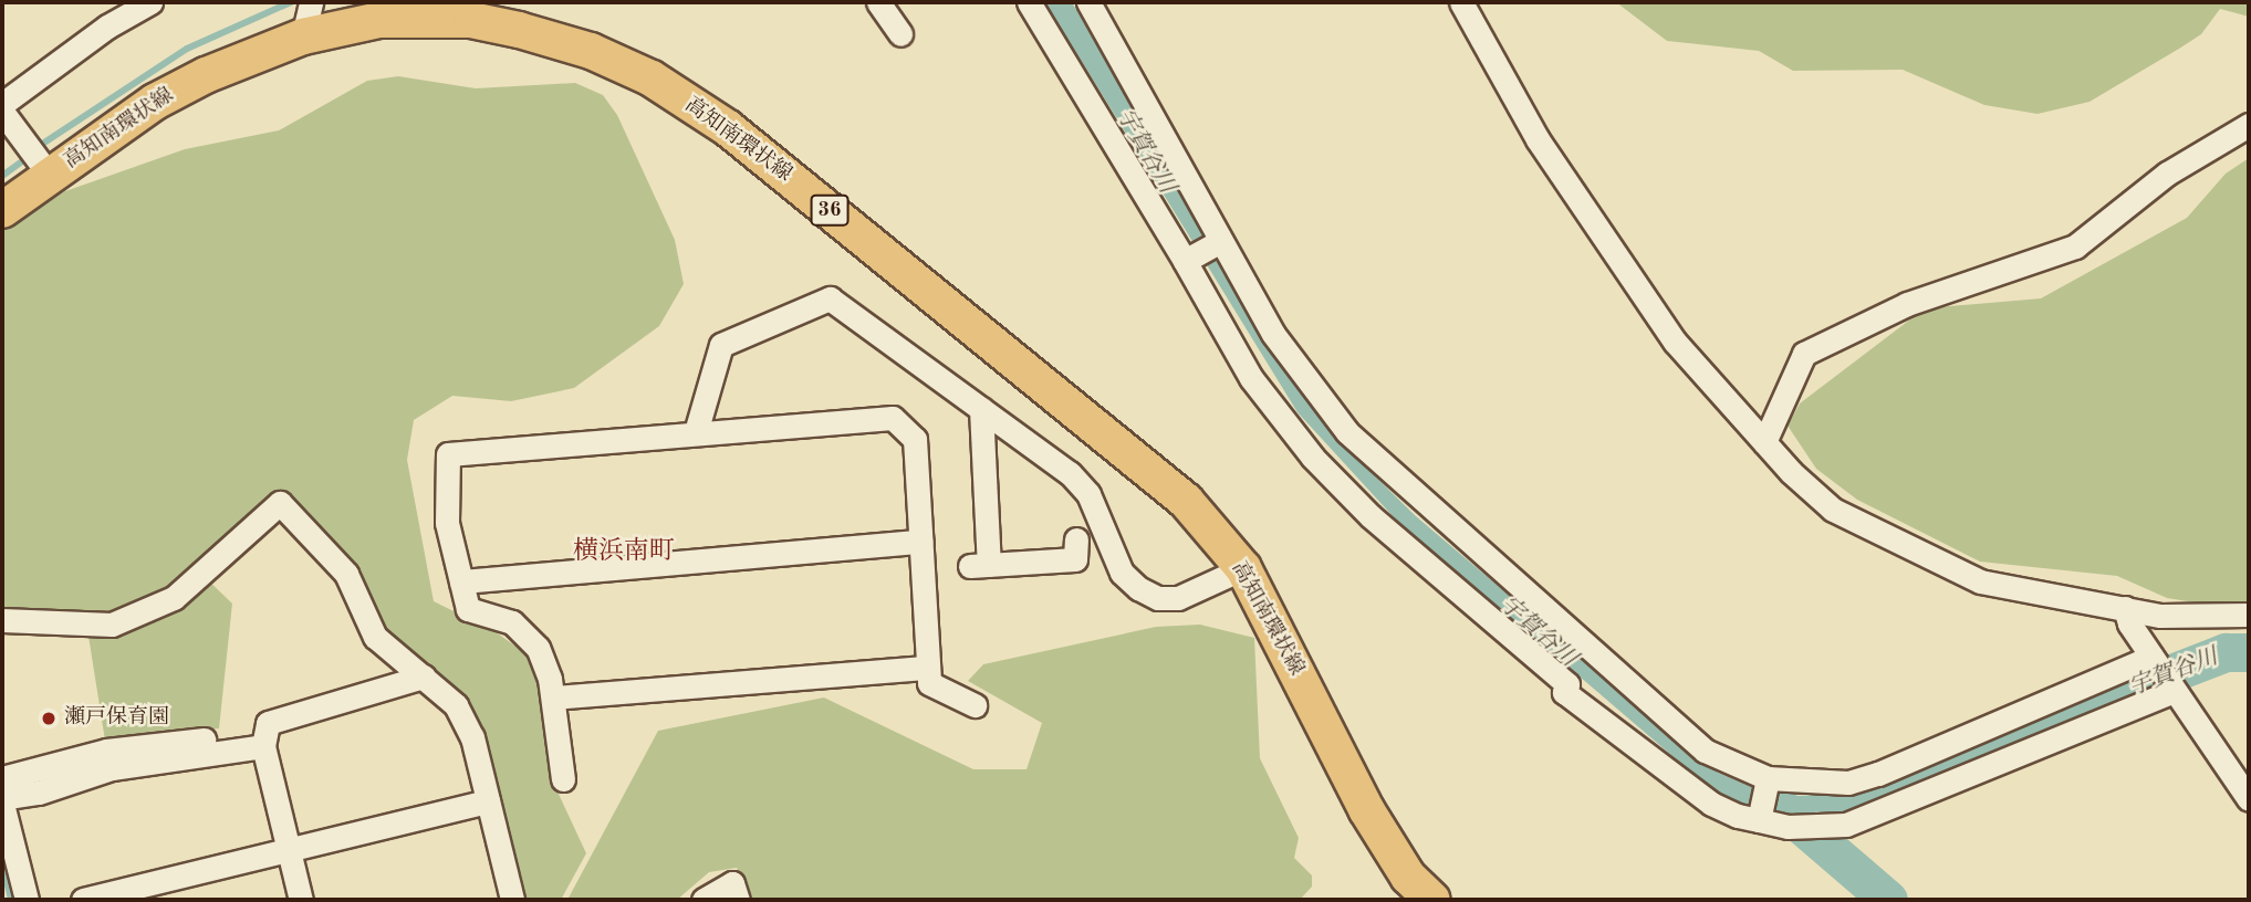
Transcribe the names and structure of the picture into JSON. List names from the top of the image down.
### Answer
{
  "streets": {
    "main road": ["高知南環状線", "36"]
  },
  "districts": ["横浜南町"],
  "water": ["宇賀谷川"],
  "places": ["瀬戸保育園"]
}
